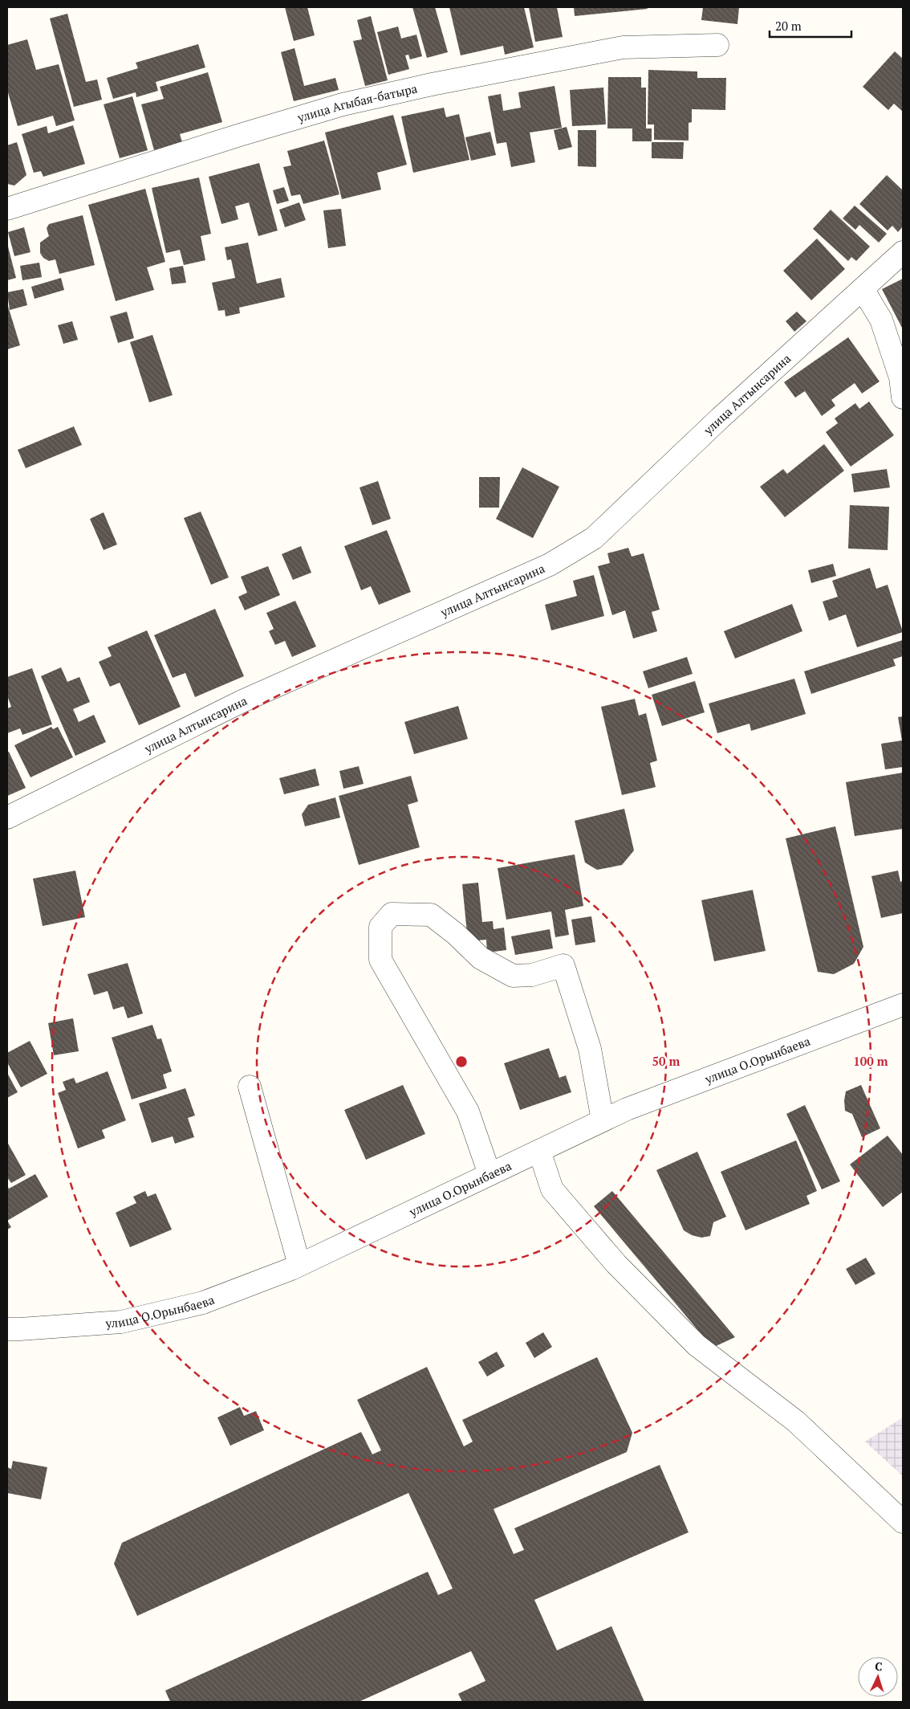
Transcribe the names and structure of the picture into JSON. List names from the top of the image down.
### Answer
{
  "streets": {
    "street": ["улица Агыбая-батыра", "улица Алтынсарина", "улица О.Орынбаева"]
  },
  "scale_bar": "20 m",
  "north": "top",
  "rings": ["50 m", "100 m"]
}
